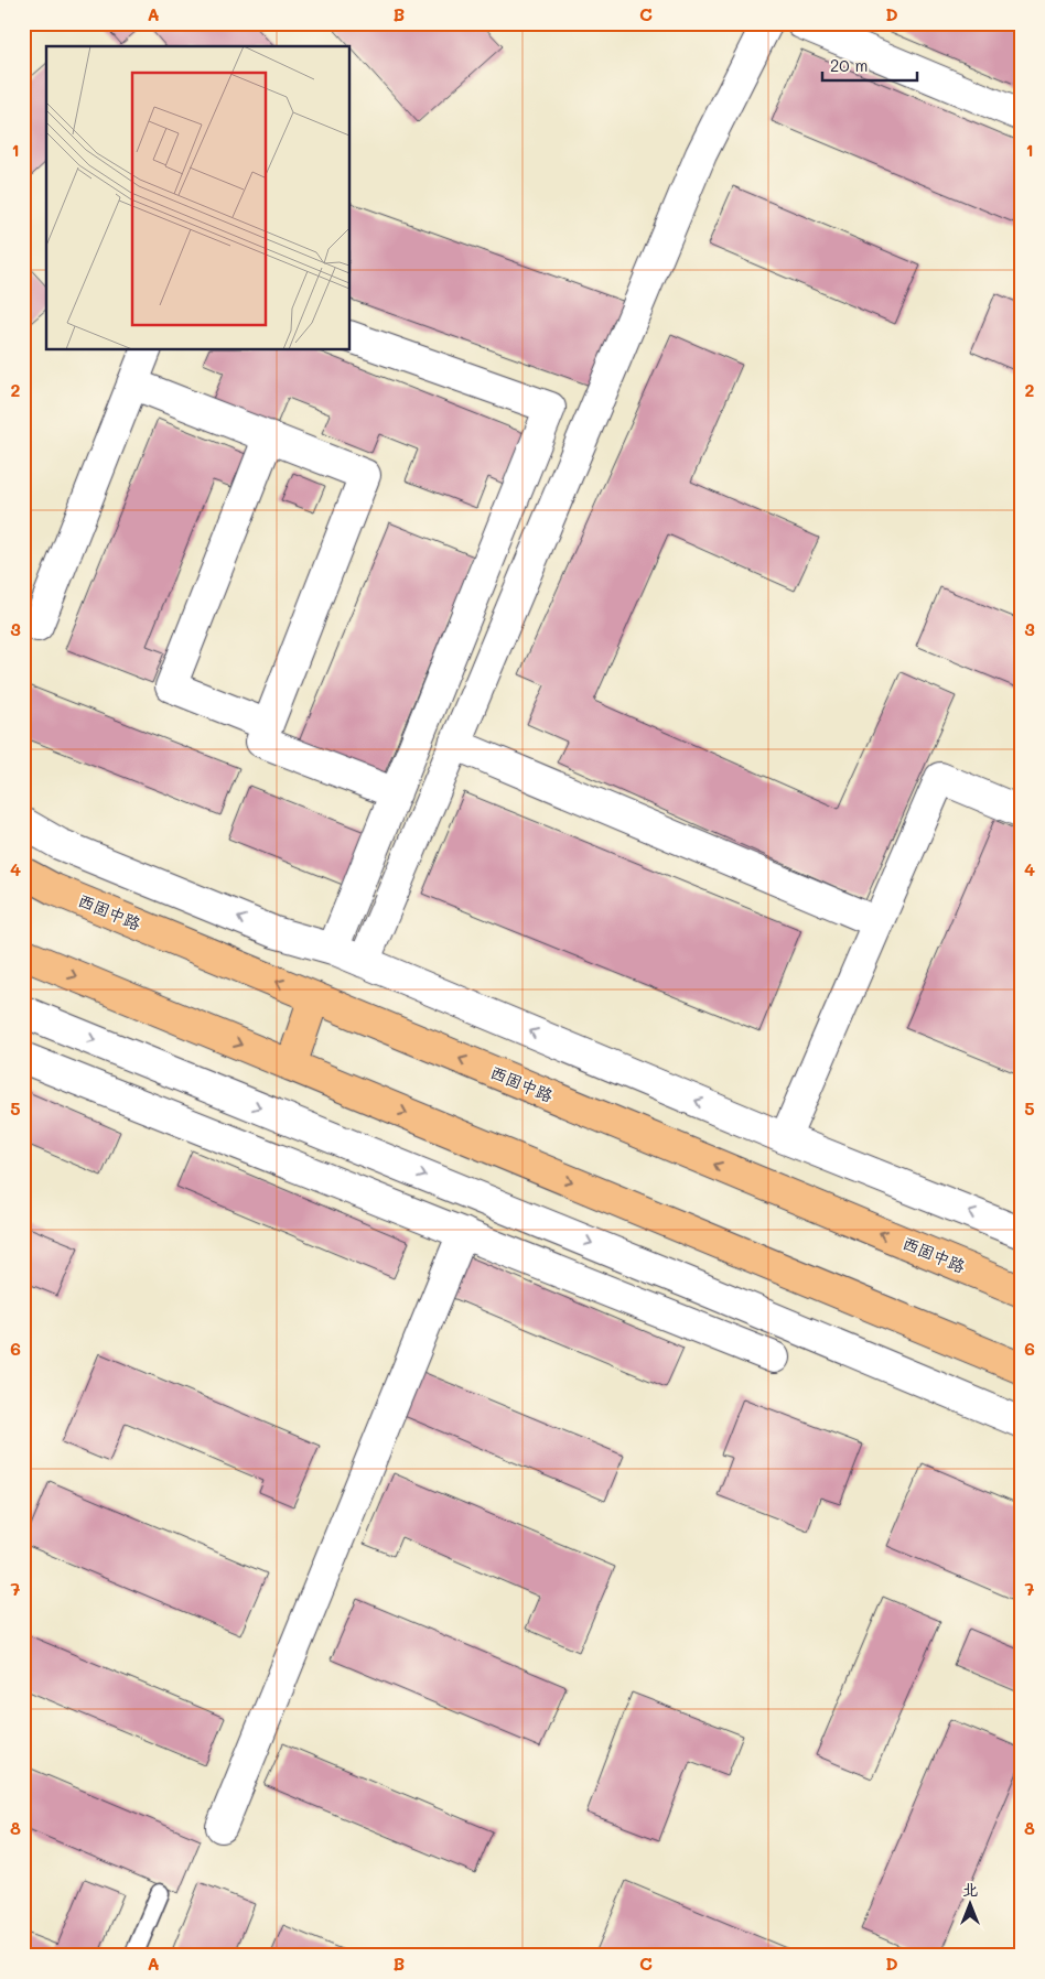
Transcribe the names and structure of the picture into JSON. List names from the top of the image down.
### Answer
{
  "streets": {
    "main road": ["西固中路"]
  },
  "scale_bar": "20 m",
  "north": "top",
  "grid": {
    "columns": [
      "A",
      "B",
      "C",
      "D"
    ],
    "rows": [
      "1",
      "2",
      "3",
      "4",
      "5",
      "6",
      "7",
      "8"
    ]
  }
}
